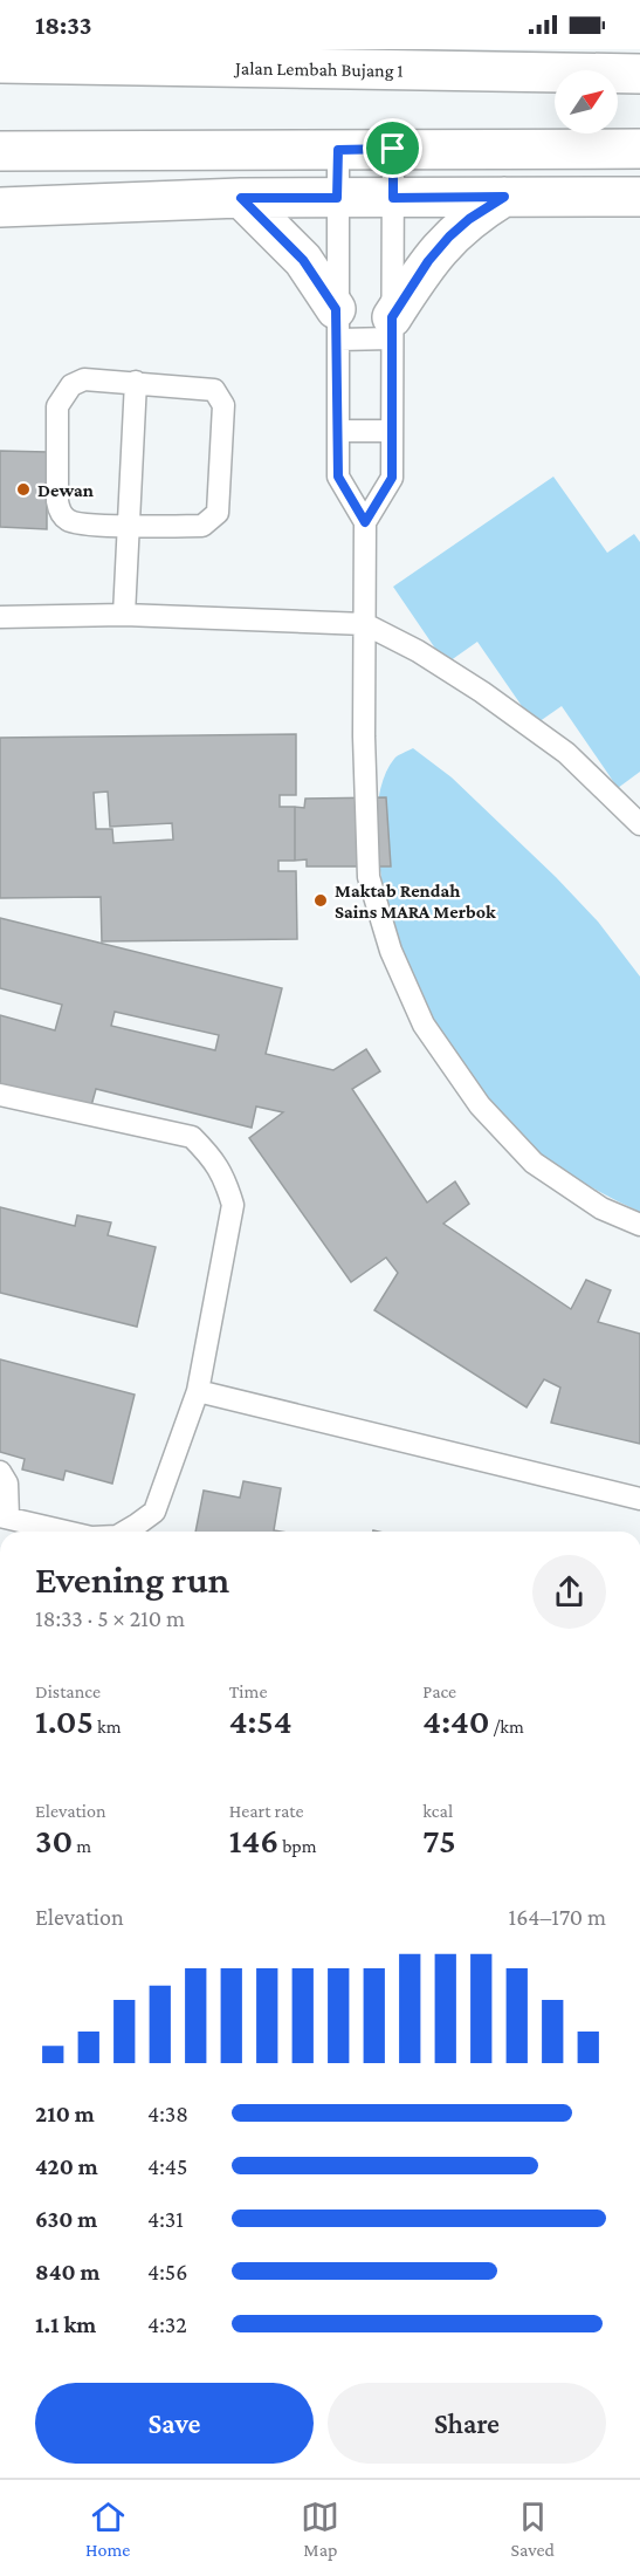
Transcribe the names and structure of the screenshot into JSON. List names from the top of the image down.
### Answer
{
  "streets": {
    "street": ["Jalan Lembah Bujang 1"]
  },
  "places": ["Dewan", "Maktab Rendah Sains MARA Merbok"],
  "north": "top right",
  "page": {
    "status": "18:33",
    "heading": ["Evening run", "18:33 · 5 × 210 m"],
    "stats": [
      ["Distance", "1.05 km"],
      ["Time", "4:54"],
      ["Pace", "4:40 /km"],
      ["Elevation", "30 m"],
      ["Heart rate", "146 bpm"],
      ["kcal", "75"]
    ],
    "chart": ["Elevation", "164–170 m"],
    "list": [
      {
        "name": "210 m",
        "note": "4:38"
      },
      {
        "name": "420 m",
        "note": "4:45"
      },
      {
        "name": "630 m",
        "note": "4:31"
      },
      {
        "name": "840 m",
        "note": "4:56"
      },
      {
        "name": "1.1 km",
        "note": "4:32"
      }
    ],
    "buttons": ["Save", "Share"],
    "tabs": ["Home", "Map", "Saved"]
  }
}
